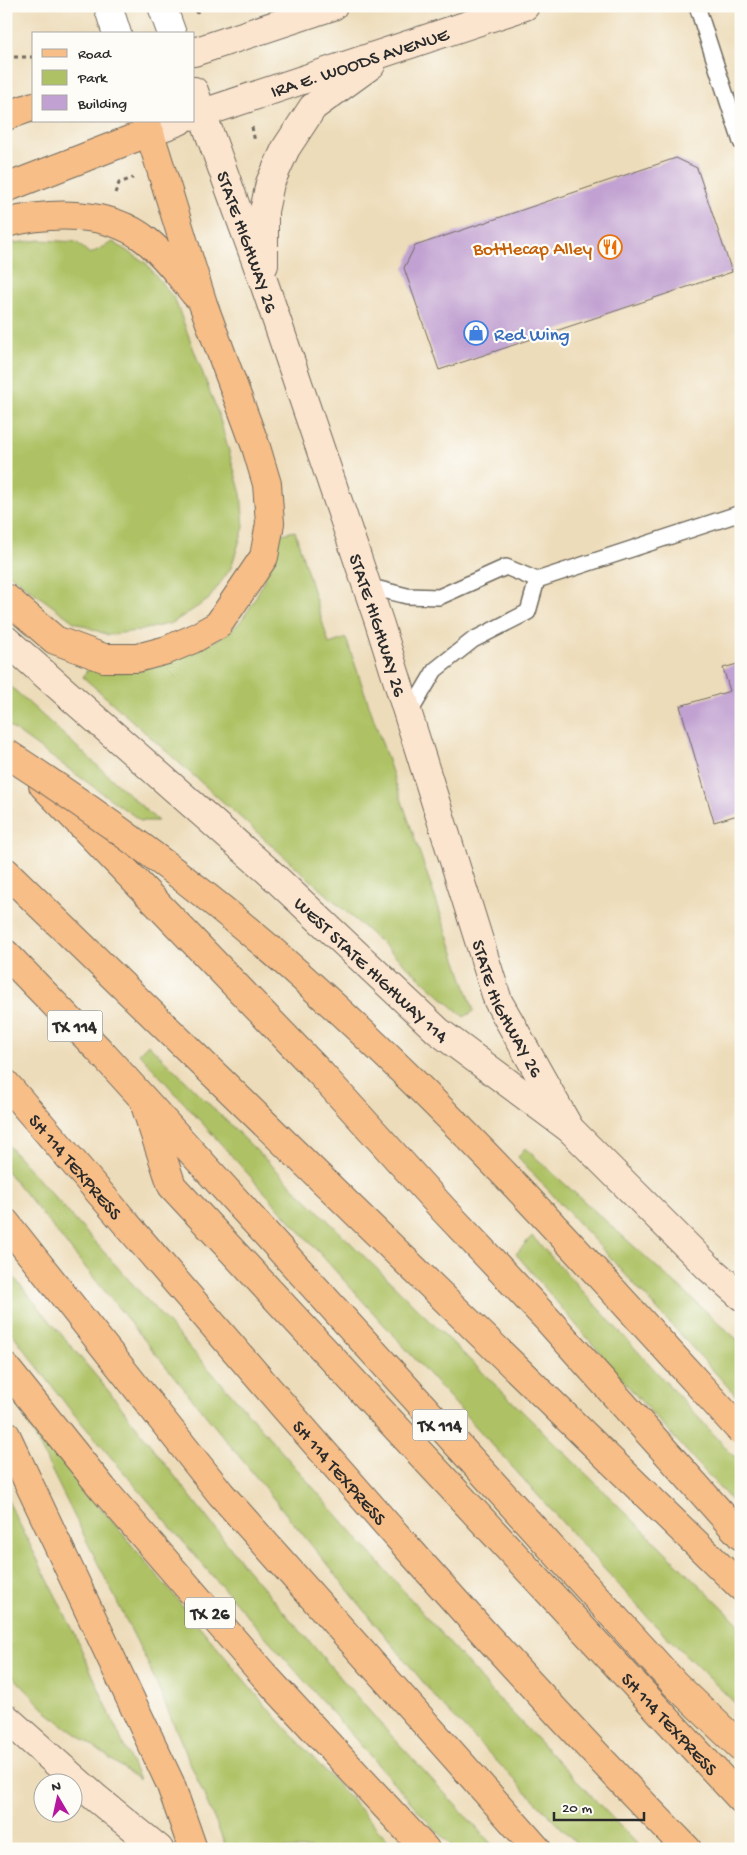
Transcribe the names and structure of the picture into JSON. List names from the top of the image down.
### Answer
{
  "streets": {
    "main road": [
      "IRA E. WOODS AVENUE",
      "STATE HIGHWAY 26",
      "WEST STATE HIGHWAY 114",
      "TX 114",
      "SH 114 TEXPRESS",
      "TX 26"
    ]
  },
  "crossings": [
    ["STATE HIGHWAY 26", "WEST STATE HIGHWAY 114"],
    ["TX 114", "SH 114 TEXPRESS"]
  ],
  "places": {
    "restaurant": ["Bottlecap Alley"],
    "shop": ["Red Wing"]
  },
  "legend": ["Road", "Park", "Building"],
  "scale_bar": "20 m",
  "north": "top"
}
